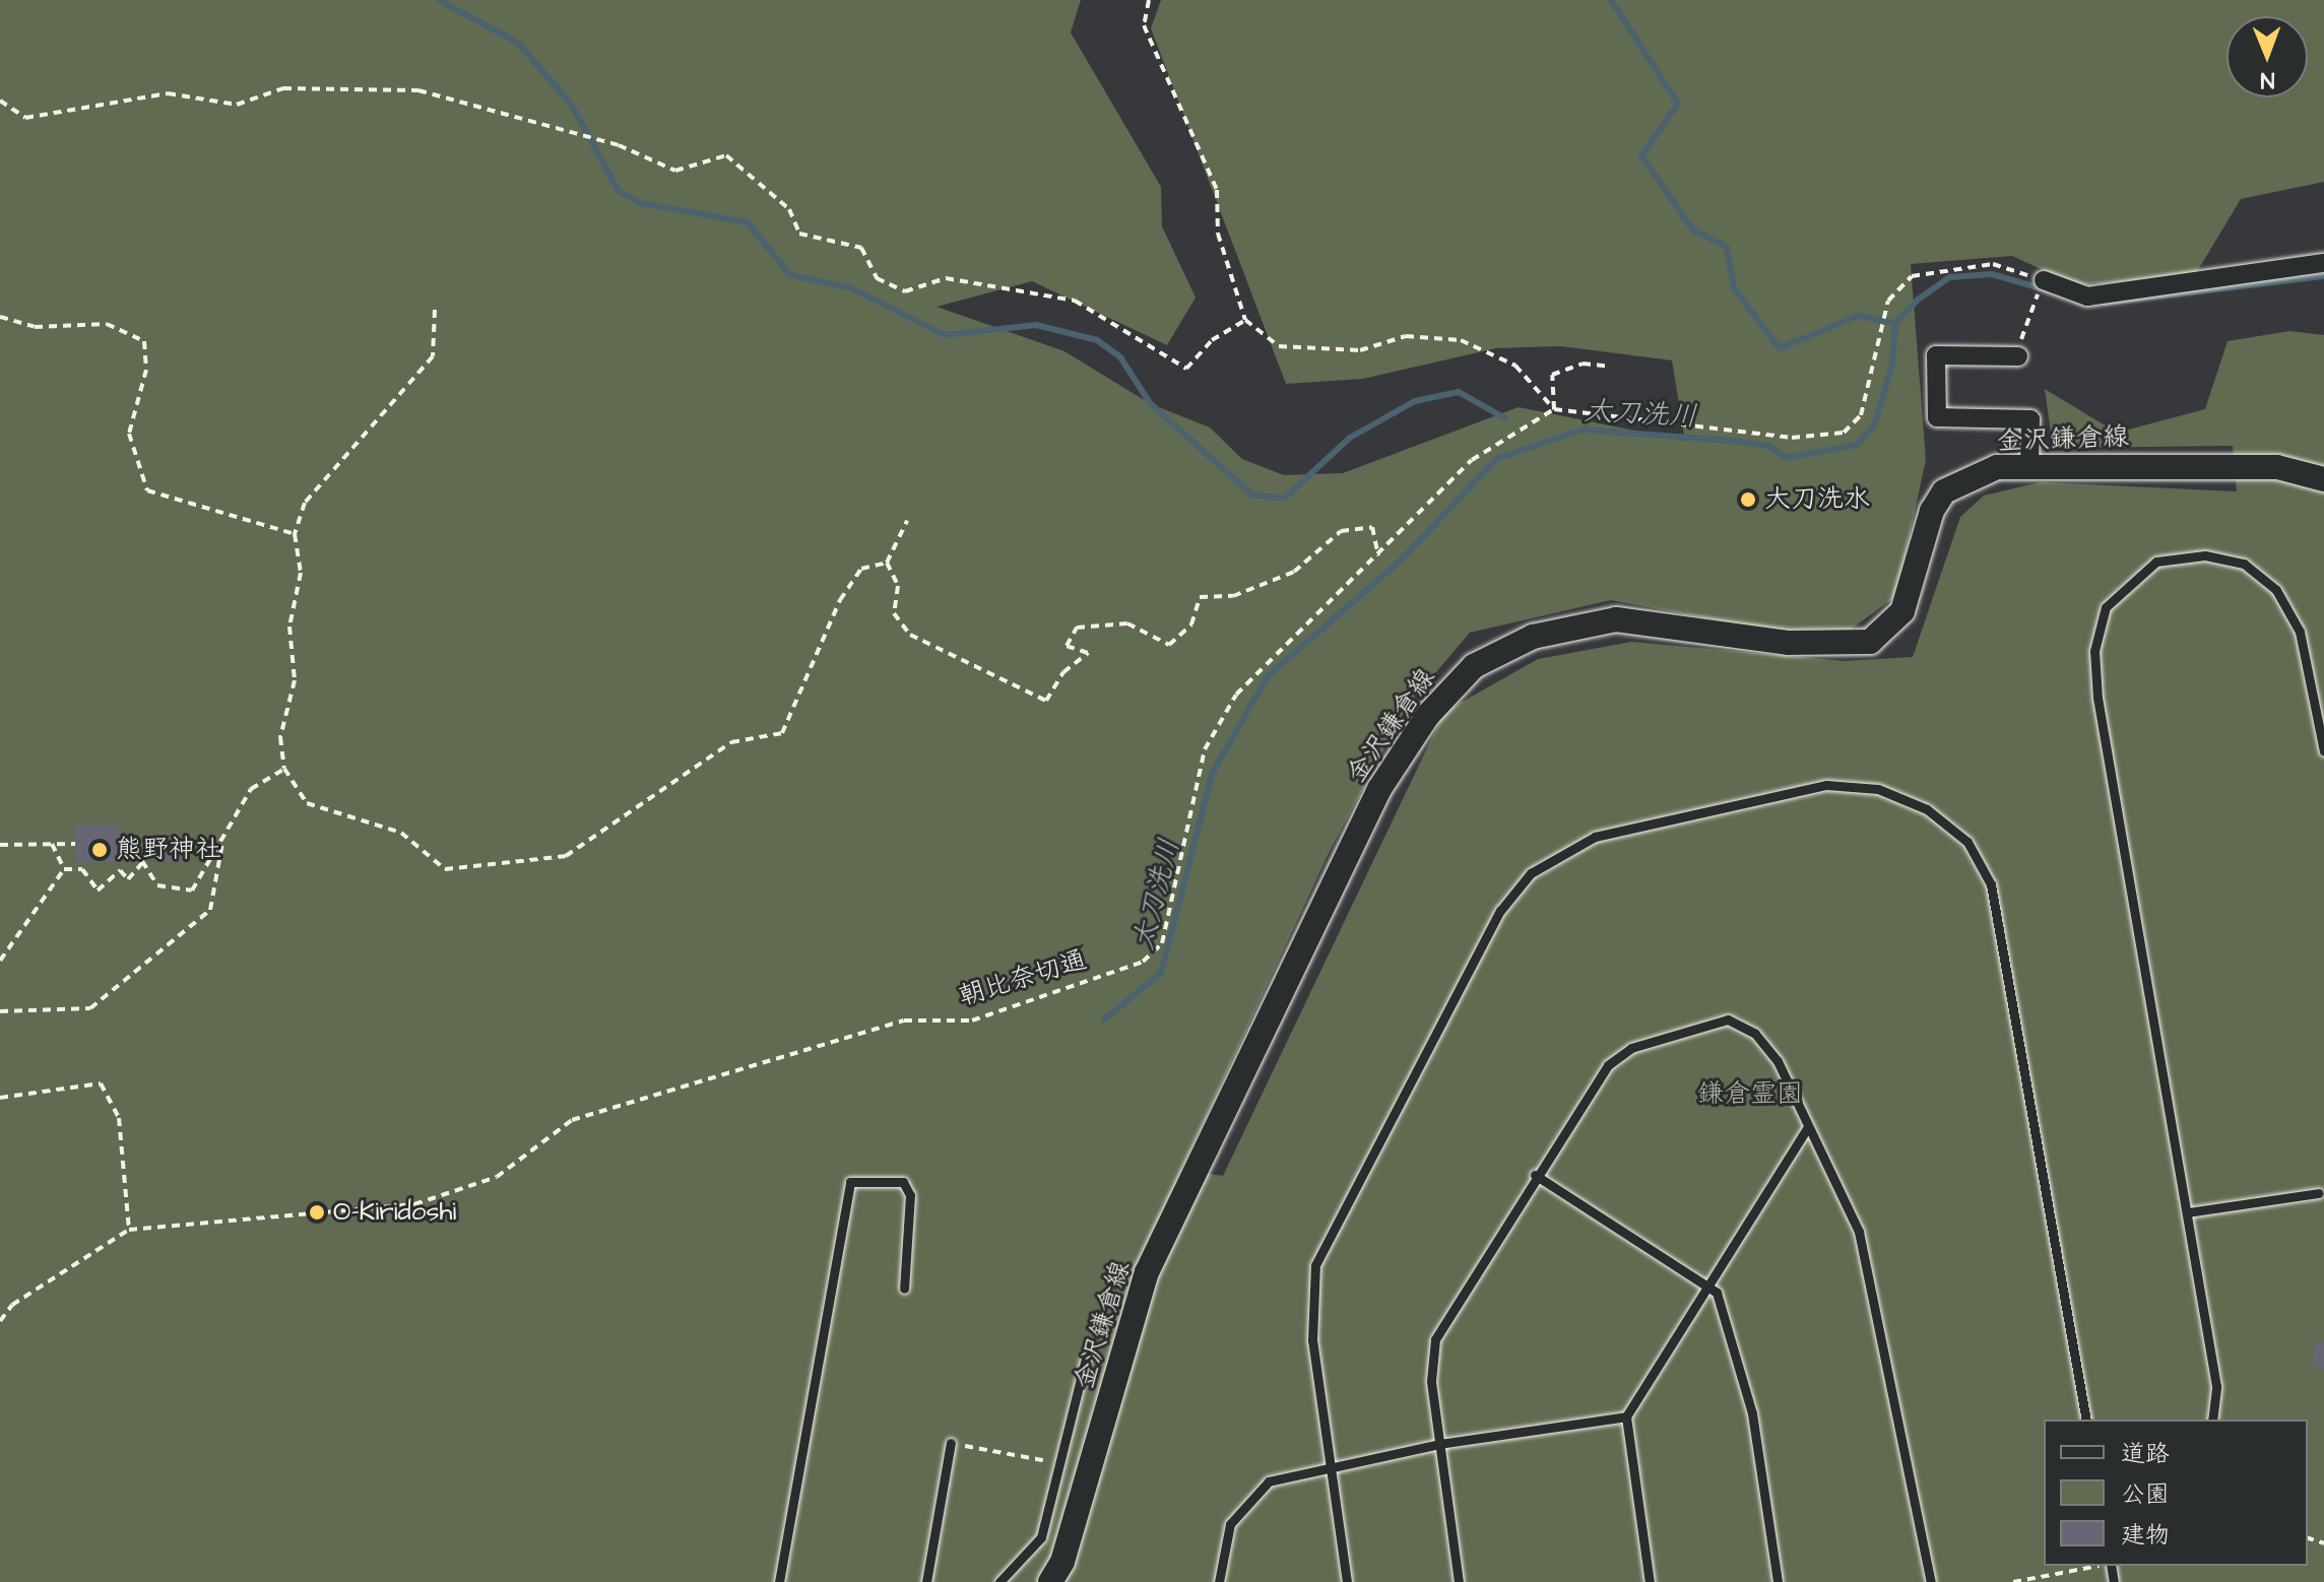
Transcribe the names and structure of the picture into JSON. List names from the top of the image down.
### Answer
{
  "streets": {
    "main road": ["金沢鎌倉線"],
    "path": ["朝比奈切通"]
  },
  "water": ["太刀洗川"],
  "parks": ["鎌倉霊園"],
  "places": ["大刀洗水", "熊野神社", "O-Kiridoshi"],
  "legend": ["道路", "公園", "建物"],
  "north": "bottom"
}
